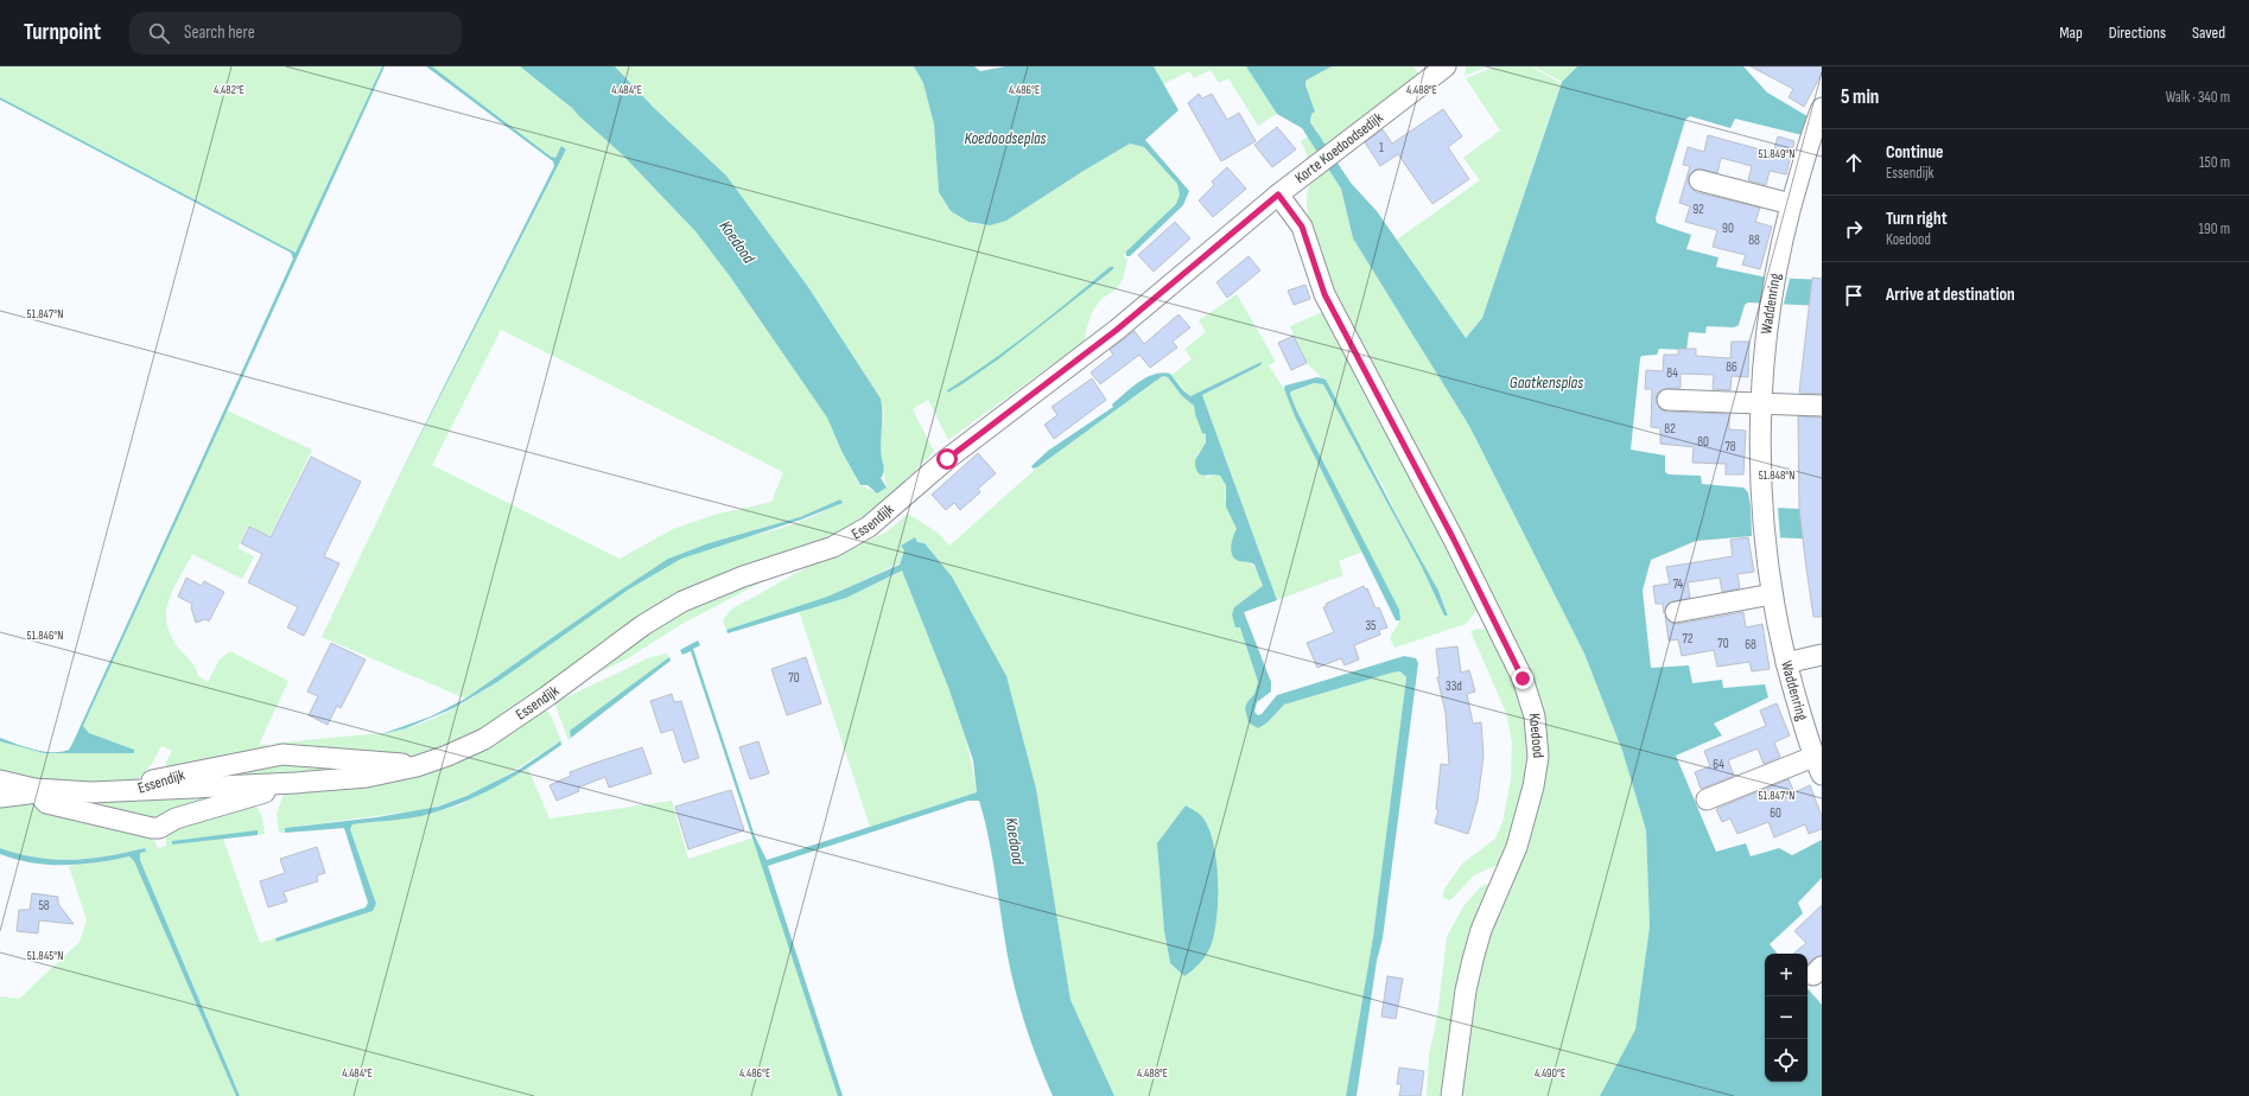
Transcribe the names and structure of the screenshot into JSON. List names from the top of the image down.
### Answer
{
  "streets": {
    "street": [
      "Korte Koedoodsedijk",
      "Waddenring",
      "Essendijk",
      "Koedood"
    ]
  },
  "crossings": [
    ["Korte Koedoodsedijk", "Essendijk"],
    ["Korte Koedoodsedijk", "Koedood"],
    ["Essendijk", "Koedood"]
  ],
  "water": ["Koedoodseplas", "Koedood", "Gaatkensplas"],
  "house_numbers": [
    "1",
    "92",
    "90",
    "88",
    "86",
    "84",
    "82",
    "80",
    "78",
    "74",
    "35",
    "72",
    "70",
    "68",
    "70",
    "33d",
    "64",
    "60",
    "58"
  ],
  "page": {
    "header": "Turnpoint",
    "search": "Search here",
    "nav": ["Map", "Directions", "Saved"],
    "heading": ["5 min", "Walk · 340 m"],
    "list": [
      ["Continue", "Essendijk", "150 m"],
      ["Turn right", "Koedood", "190 m"],
      "Arrive at destination"
    ],
    "map_buttons": ["+", "−"]
  },
  "coordinates": [
    "4.482°E",
    "4.484°E",
    "4.488°E",
    "4.486°E",
    "51.849°N",
    "51.847°N",
    "51.848°N",
    "51.846°N",
    "51.845°N",
    "4.490°E"
  ]
}
